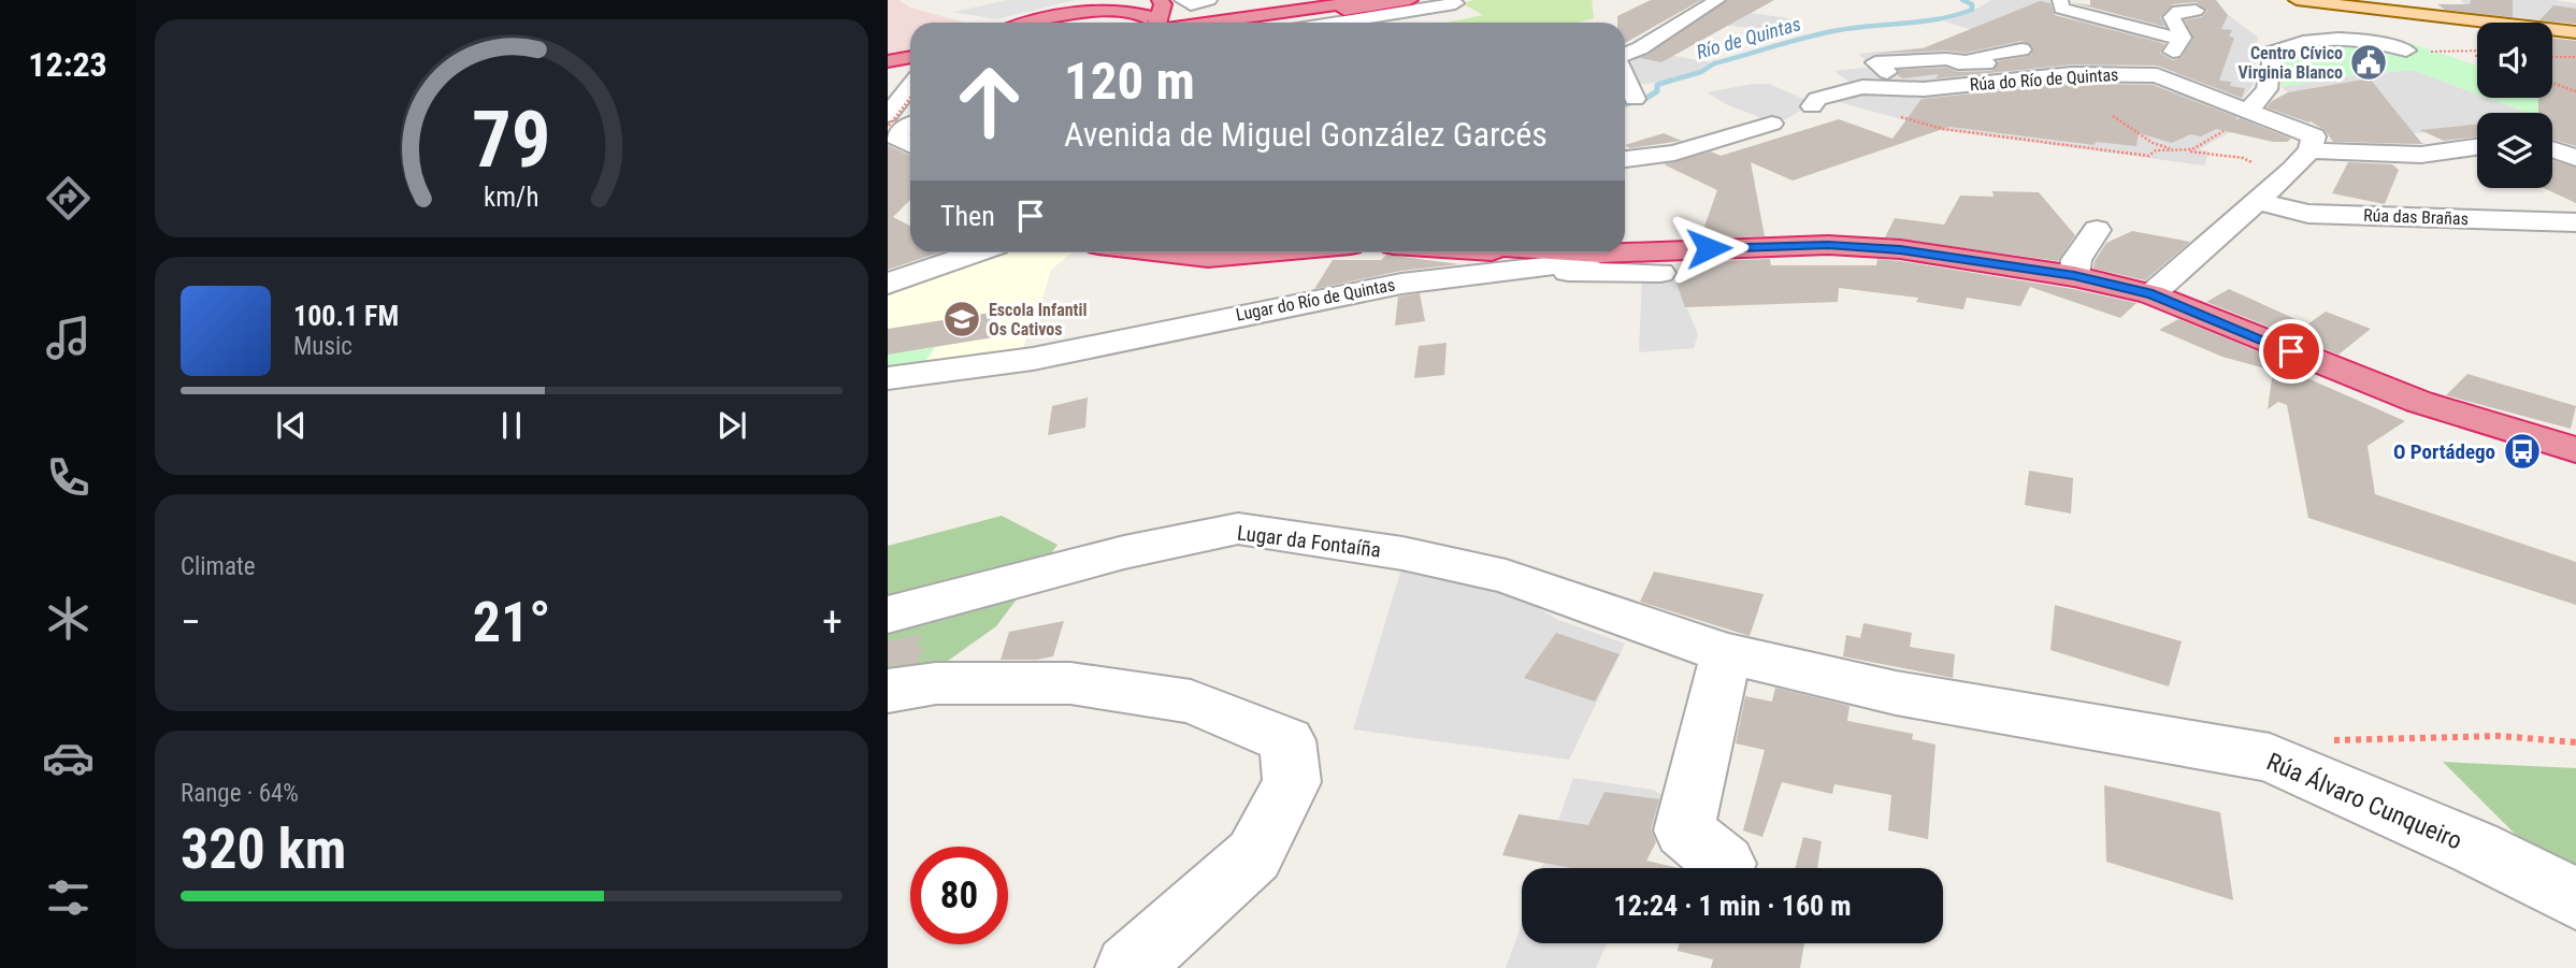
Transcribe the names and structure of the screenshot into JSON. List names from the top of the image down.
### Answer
{
  "streets": {
    "street": [
      "Rúa do Río de Quintas",
      "Rúa das Brañas",
      "Lugar do Río de Quintas",
      "Lugar da Fontaíña",
      "Rúa Álvaro Cunqueiro"
    ]
  },
  "crossings": [
    ["Lugar da Fontaíña", "Rúa Álvaro Cunqueiro"]
  ],
  "water": ["Río de Quintas"],
  "places": {
    "public building": ["Centro Cívico Virginia Blanco"],
    "school or university": ["Escola Infantil Os Cativos"],
    "bus stop": ["O Portádego"]
  },
  "page": {
    "tabs": "12:23",
    "turn": ["120 m", "Avenida de Miguel González Garcés"],
    "then": "Then",
    "song": ["100.1 FM", "Music"],
    "tile": [
      "Climate",
      ["Range · 64%", "320 km"]
    ],
    "heat": ["−", "21°", "+"],
    "limit": "80",
    "trip": "12:24 · 1 min · 160 m",
    "gauge": ["79", "km/h"]
  }
}
